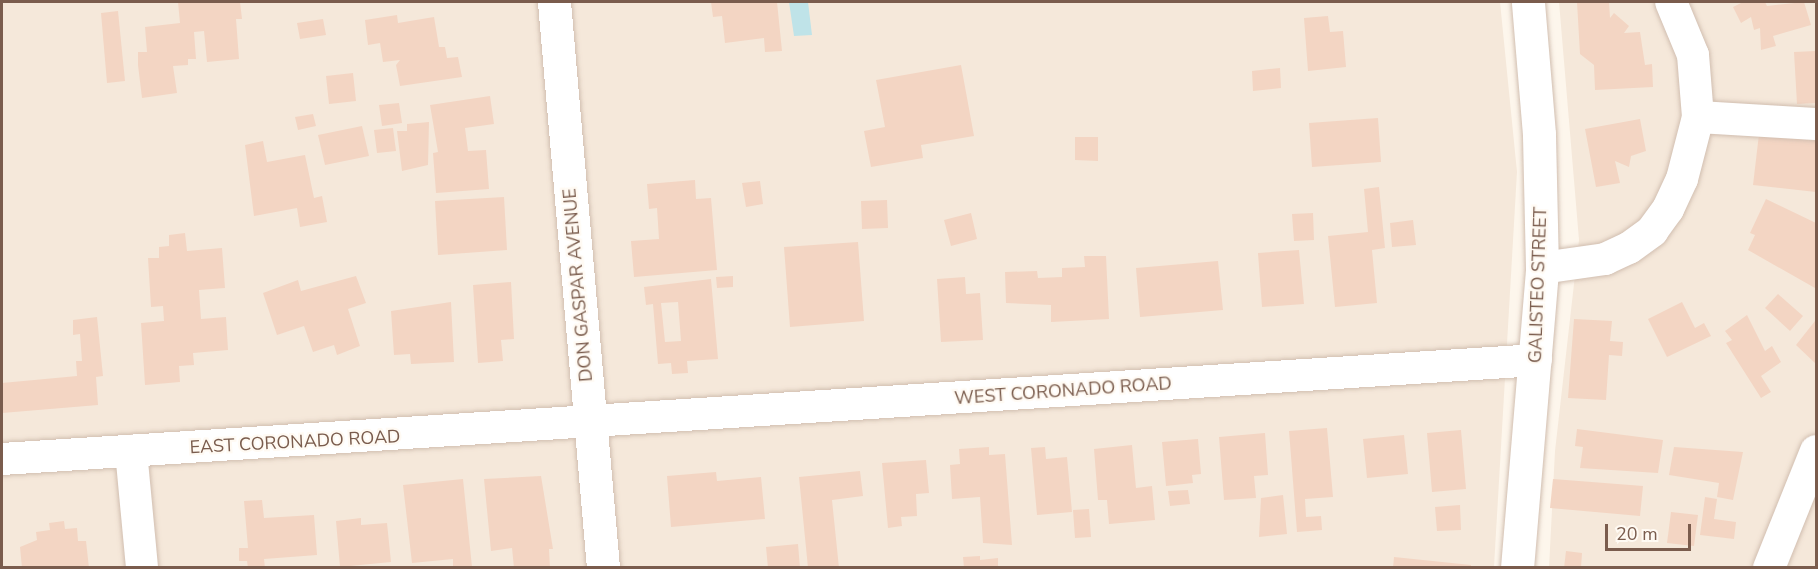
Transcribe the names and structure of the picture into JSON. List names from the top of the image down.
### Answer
{
  "streets": {
    "street": [
      "DON GASPAR AVENUE",
      "GALISTEO STREET",
      "WEST CORONADO ROAD",
      "EAST CORONADO ROAD"
    ]
  },
  "crossings": [
    ["DON GASPAR AVENUE", "WEST CORONADO ROAD"],
    ["DON GASPAR AVENUE", "EAST CORONADO ROAD"],
    ["GALISTEO STREET", "WEST CORONADO ROAD"],
    ["WEST CORONADO ROAD", "EAST CORONADO ROAD"]
  ],
  "scale_bar": "20 m"
}
